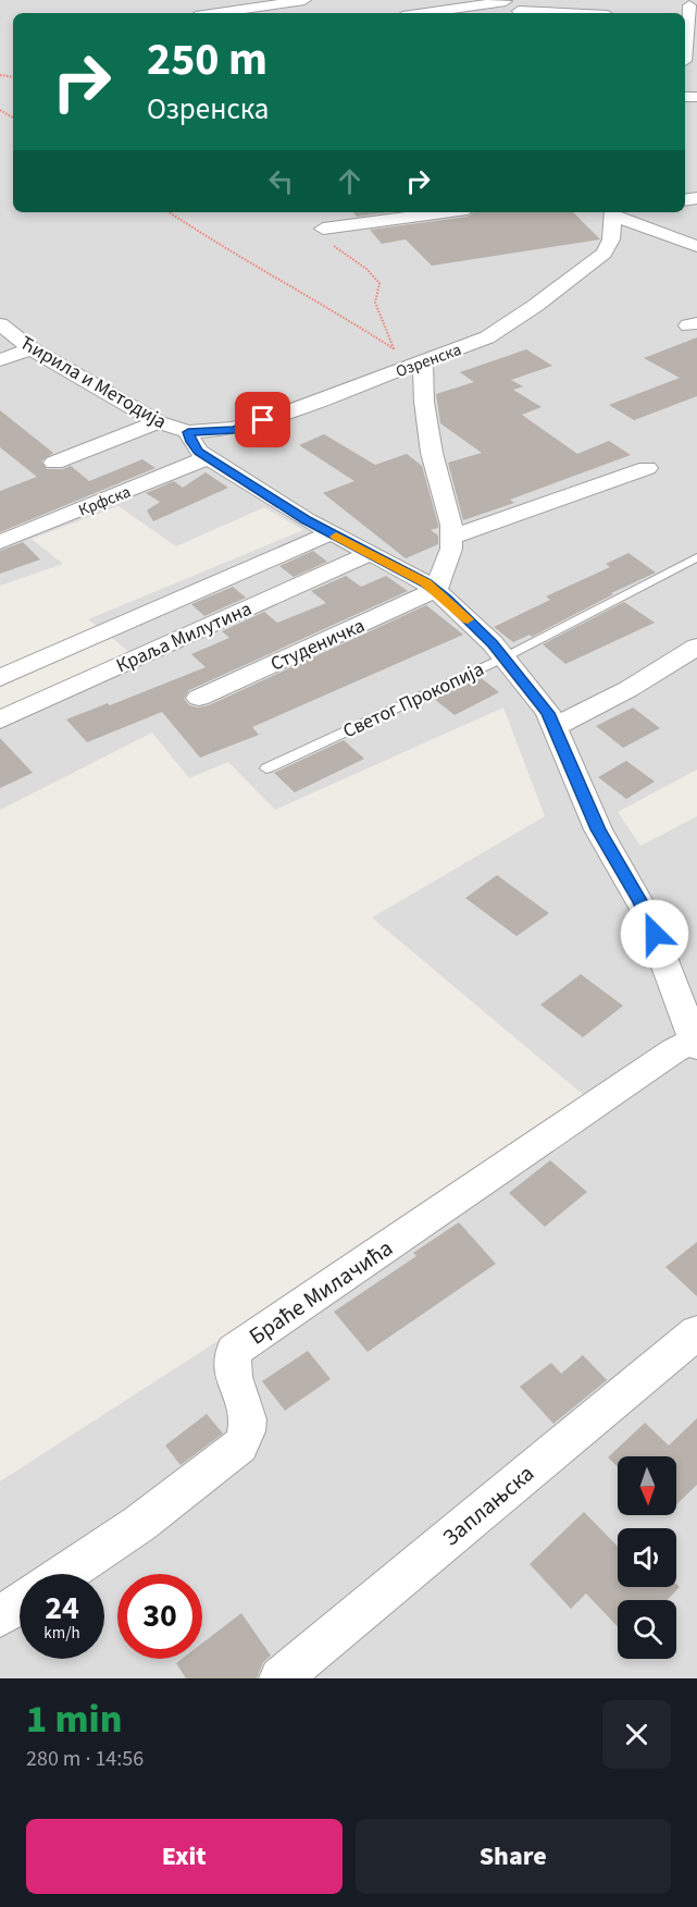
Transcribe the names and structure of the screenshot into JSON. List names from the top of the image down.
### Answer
{
  "streets": {
    "street": [
      "Озренска",
      "Ћирила и Методија",
      "Крфска",
      "Краља Милутина",
      "Студеничка",
      "Браће Милачића",
      "Заплањска"
    ],
    "lane": ["Светог Прокопија"]
  },
  "crossings": [
    ["Озренска", "Ћирила и Методија"],
    ["Ћирила и Методија", "Крфска"],
    ["Ћирила и Методија", "Краља Милутина"],
    ["Ћирила и Методија", "Студеничка"],
    ["Ћирила и Методија", "Светог Прокопија"],
    ["Ћирила и Методија", "Браће Милачића"]
  ],
  "north": "bottom",
  "page": {
    "turn": ["250 m", "Озренска"],
    "speed": "24 km/h",
    "limit": "30",
    "heading": ["1 min", "280 m · 14:56"],
    "buttons": ["Exit", "Share"]
  }
}
